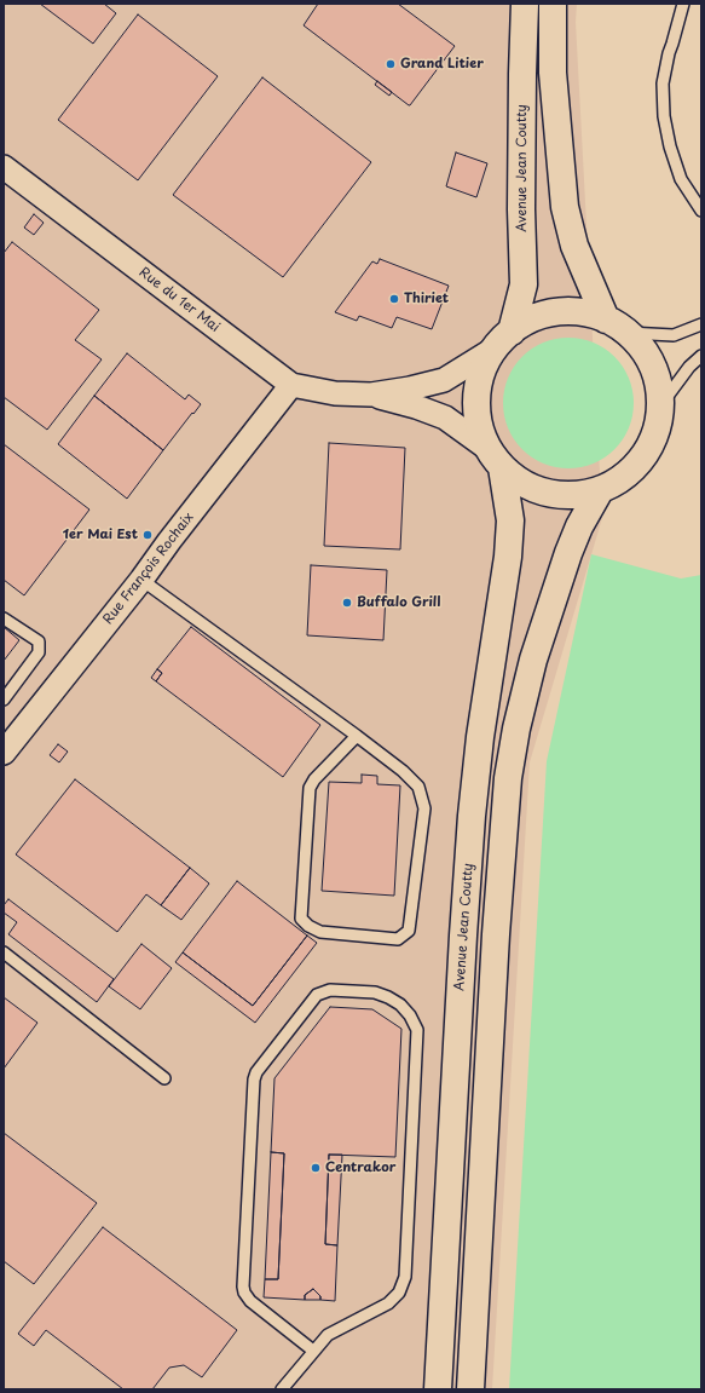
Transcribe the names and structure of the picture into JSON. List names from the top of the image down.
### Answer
{
  "streets": {
    "main road": ["Avenue Jean Coutty"],
    "street": ["Rue du 1er Mai", "Rue François Rochaix"]
  },
  "crossings": [
    ["Avenue Jean Coutty", "Rue du 1er Mai"],
    ["Rue du 1er Mai", "Rue François Rochaix"]
  ],
  "places": [
    "Grand Litier",
    "Thiriet",
    "1er Mai Est",
    "Buffalo Grill",
    "Centrakor"
  ]
}
